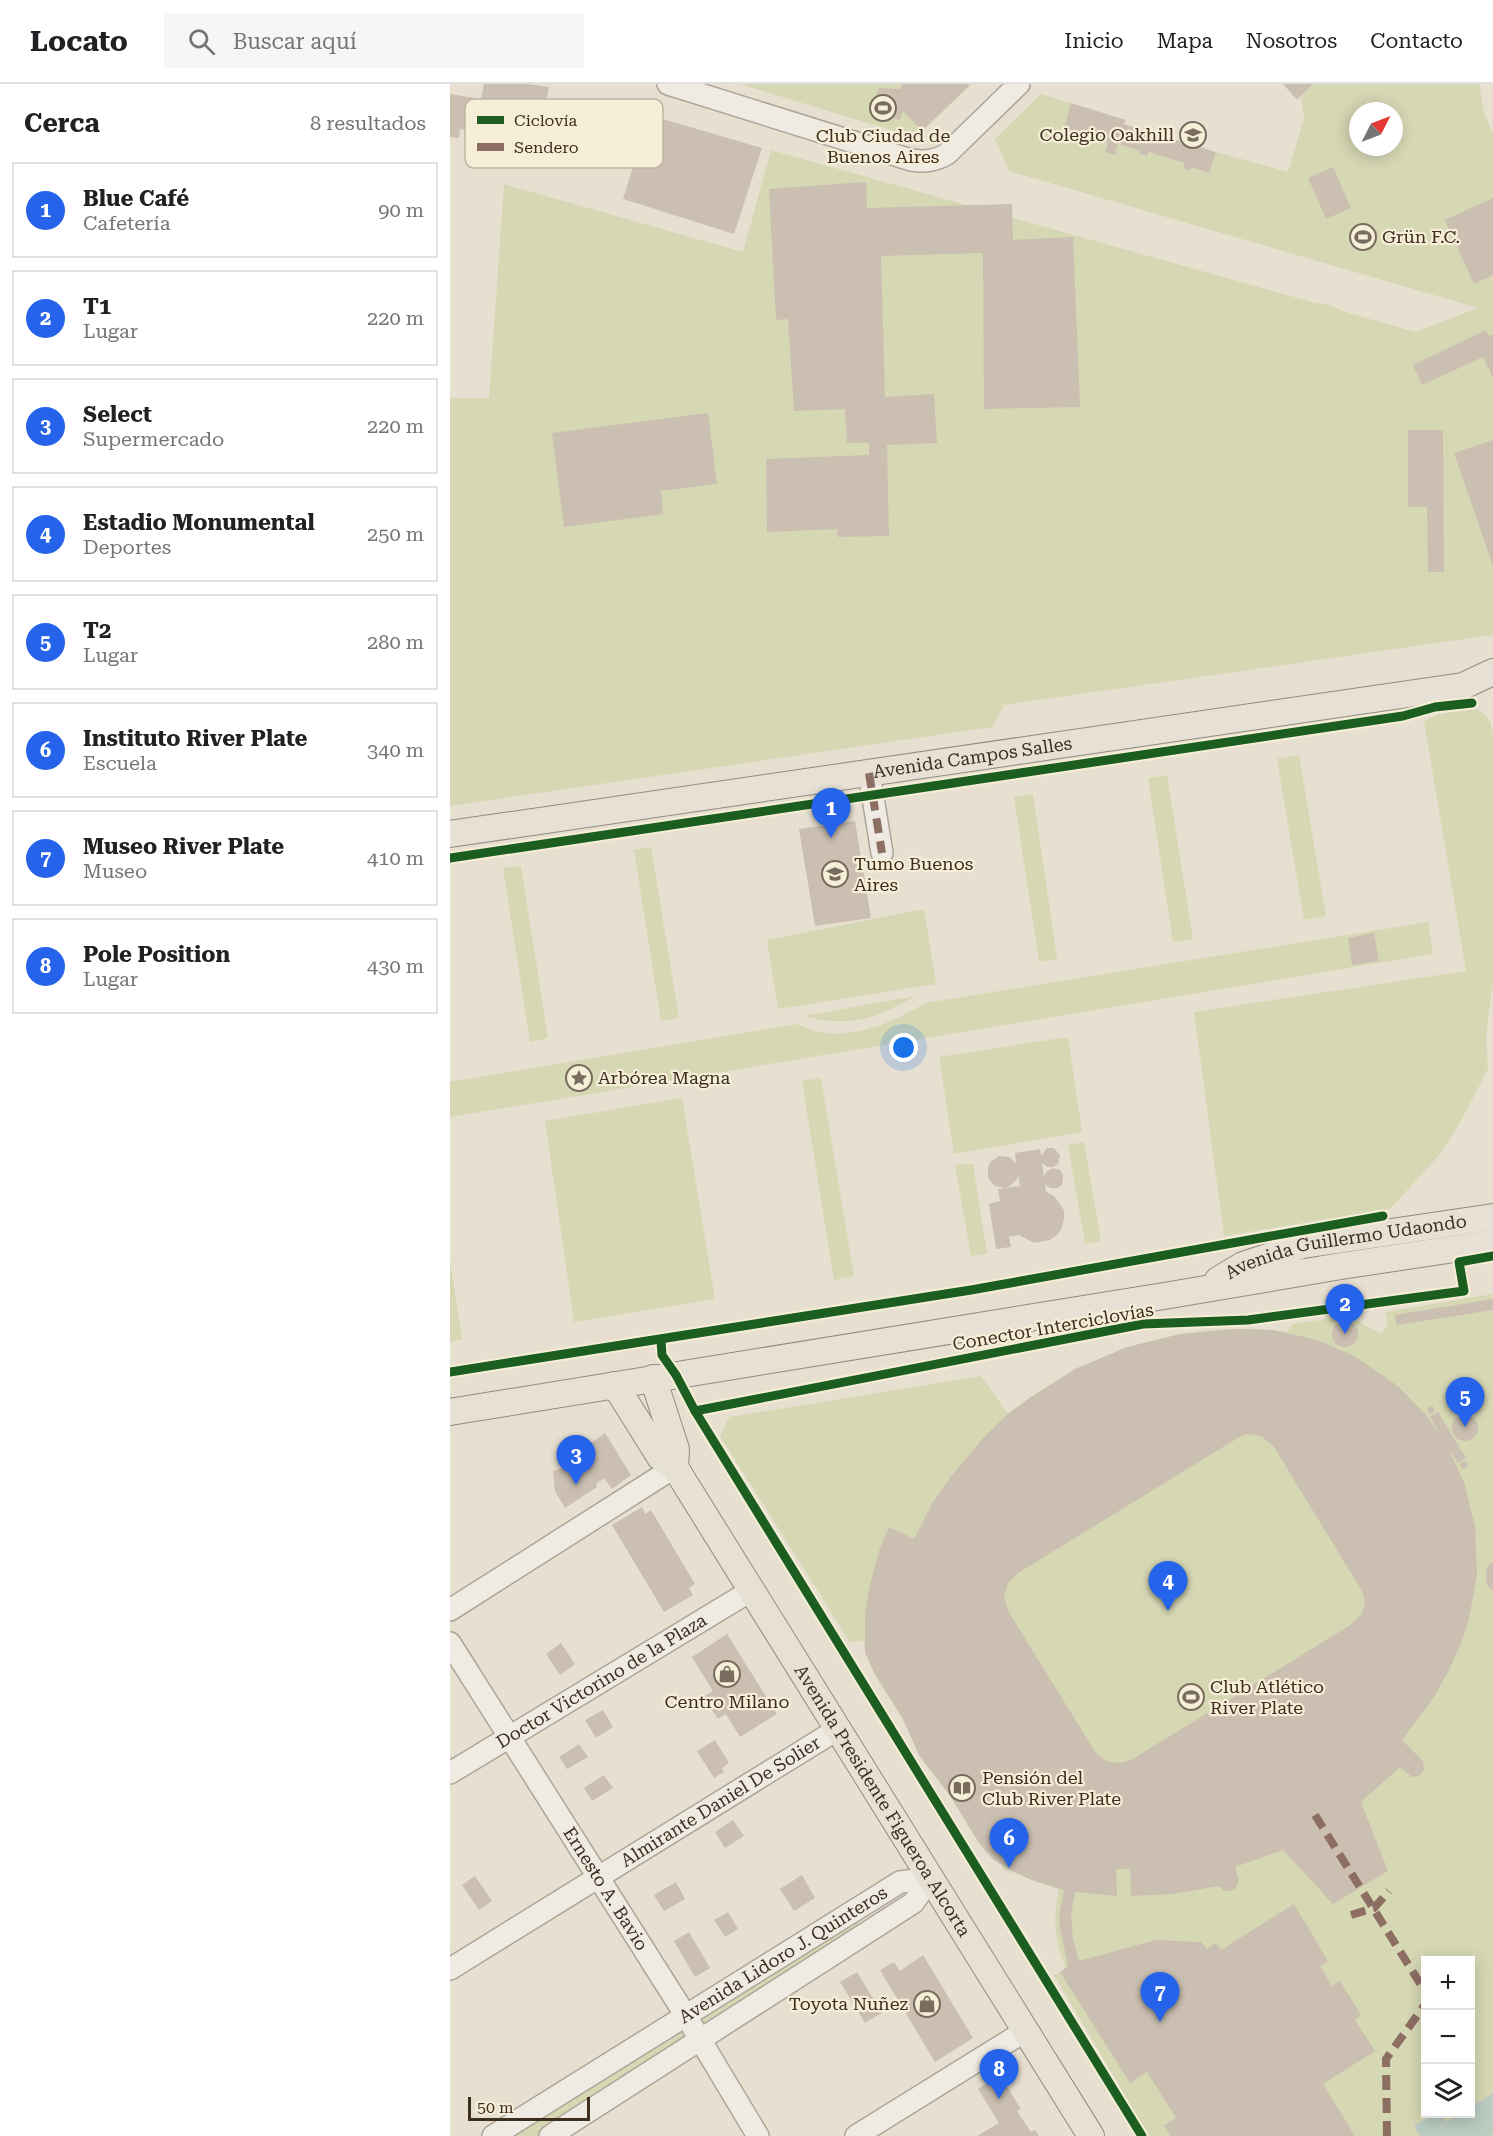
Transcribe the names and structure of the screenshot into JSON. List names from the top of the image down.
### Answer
{
  "streets": {
    "main road": ["Avenida Campos Salles", "Avenida Guillermo Udaondo", "Avenida Presidente Figueroa Alcorta"],
    "street": [
      "Doctor Victorino de la Plaza",
      "Almirante Daniel De Solier",
      "Ernesto A. Bavio",
      "Avenida Lidoro J. Quinteros"
    ],
    "cycle path": ["Conector Interciclovías"]
  },
  "crossings": [
    ["Avenida Guillermo Udaondo", "Avenida Presidente Figueroa Alcorta"],
    ["Doctor Victorino de la Plaza", "Avenida Presidente Figueroa Alcorta"],
    ["Doctor Victorino de la Plaza", "Ernesto A. Bavio"],
    ["Avenida Presidente Figueroa Alcorta", "Almirante Daniel De Solier"],
    ["Avenida Presidente Figueroa Alcorta", "Avenida Lidoro J. Quinteros"],
    ["Almirante Daniel De Solier", "Ernesto A. Bavio"],
    ["Ernesto A. Bavio", "Avenida Lidoro J. Quinteros"]
  ],
  "places": {
    "sports": ["Club Ciudad de Buenos Aires", "Grün F.C.", "Club Atlético River Plate"],
    "school or university": ["Colegio Oakhill", "Tumo Buenos Aires"],
    "place": ["Arbórea Magna"],
    "shop": ["Centro Milano", "Toyota Nuñez"],
    "library": ["Pensión del Club River Plate"]
  },
  "legend": ["Ciclovía", "Sendero"],
  "scale_bar": "50 m",
  "north": "top right",
  "page": {
    "header": "Locato",
    "search": "Buscar aquí",
    "nav": [
      "Inicio",
      "Mapa",
      "Nosotros",
      "Contacto"
    ],
    "heading": ["Cerca", "8 resultados"],
    "list": [
      {
        "mark": "1",
        "name": "Blue Café",
        "note": "Cafetería",
        "value": "90 m"
      },
      {
        "mark": "2",
        "name": "T1",
        "note": "Lugar",
        "value": "220 m"
      },
      {
        "mark": "3",
        "name": "Select",
        "note": "Supermercado",
        "value": "220 m"
      },
      {
        "mark": "4",
        "name": "Estadio Monumental",
        "note": "Deportes",
        "value": "250 m"
      },
      {
        "mark": "5",
        "name": "T2",
        "note": "Lugar",
        "value": "280 m"
      },
      {
        "mark": "6",
        "name": "Instituto River Plate",
        "note": "Escuela",
        "value": "340 m"
      },
      {
        "mark": "7",
        "name": "Museo River Plate",
        "note": "Museo",
        "value": "410 m"
      },
      {
        "mark": "8",
        "name": "Pole Position",
        "note": "Lugar",
        "value": "430 m"
      }
    ],
    "pins": [
      "1",
      "2",
      "5",
      "3",
      "4",
      "6",
      "7",
      "8"
    ],
    "map_buttons": ["+", "−"],
    "scale": "50 m"
  }
}
